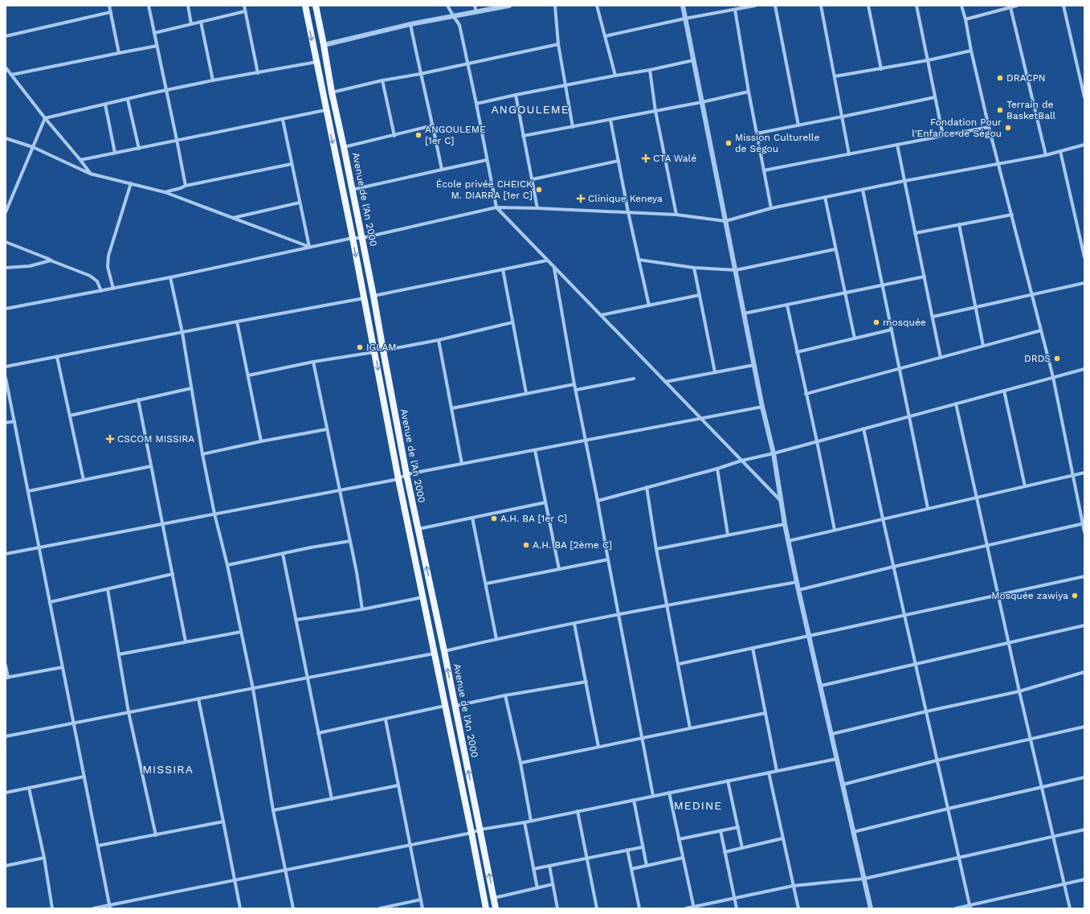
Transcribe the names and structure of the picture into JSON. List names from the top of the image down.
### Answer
{
  "streets": {
    "main road": ["Avenue de l'An 2000"]
  },
  "districts": ["ANGOULEME", "MISSIRA", "MEDINE"],
  "places": {
    "other": [
      "DRACPN",
      "Terrain de BasketBall",
      "Fondation Pour l'Enfance de Ségou",
      "ANGOULEME [1er C]",
      "Mission Culturelle de Ségou",
      "École privée CHEICK M. DIARRA [1er C]",
      "mosquée",
      "IGLAM",
      "DRDS",
      "A.H. BA [1er C]",
      "A.H. BA [2ème C]",
      "Mosquée zawiya"
    ],
    "health": ["CTA Walé", "Clinique Keneya", "CSCOM MISSIRA"]
  }
}
